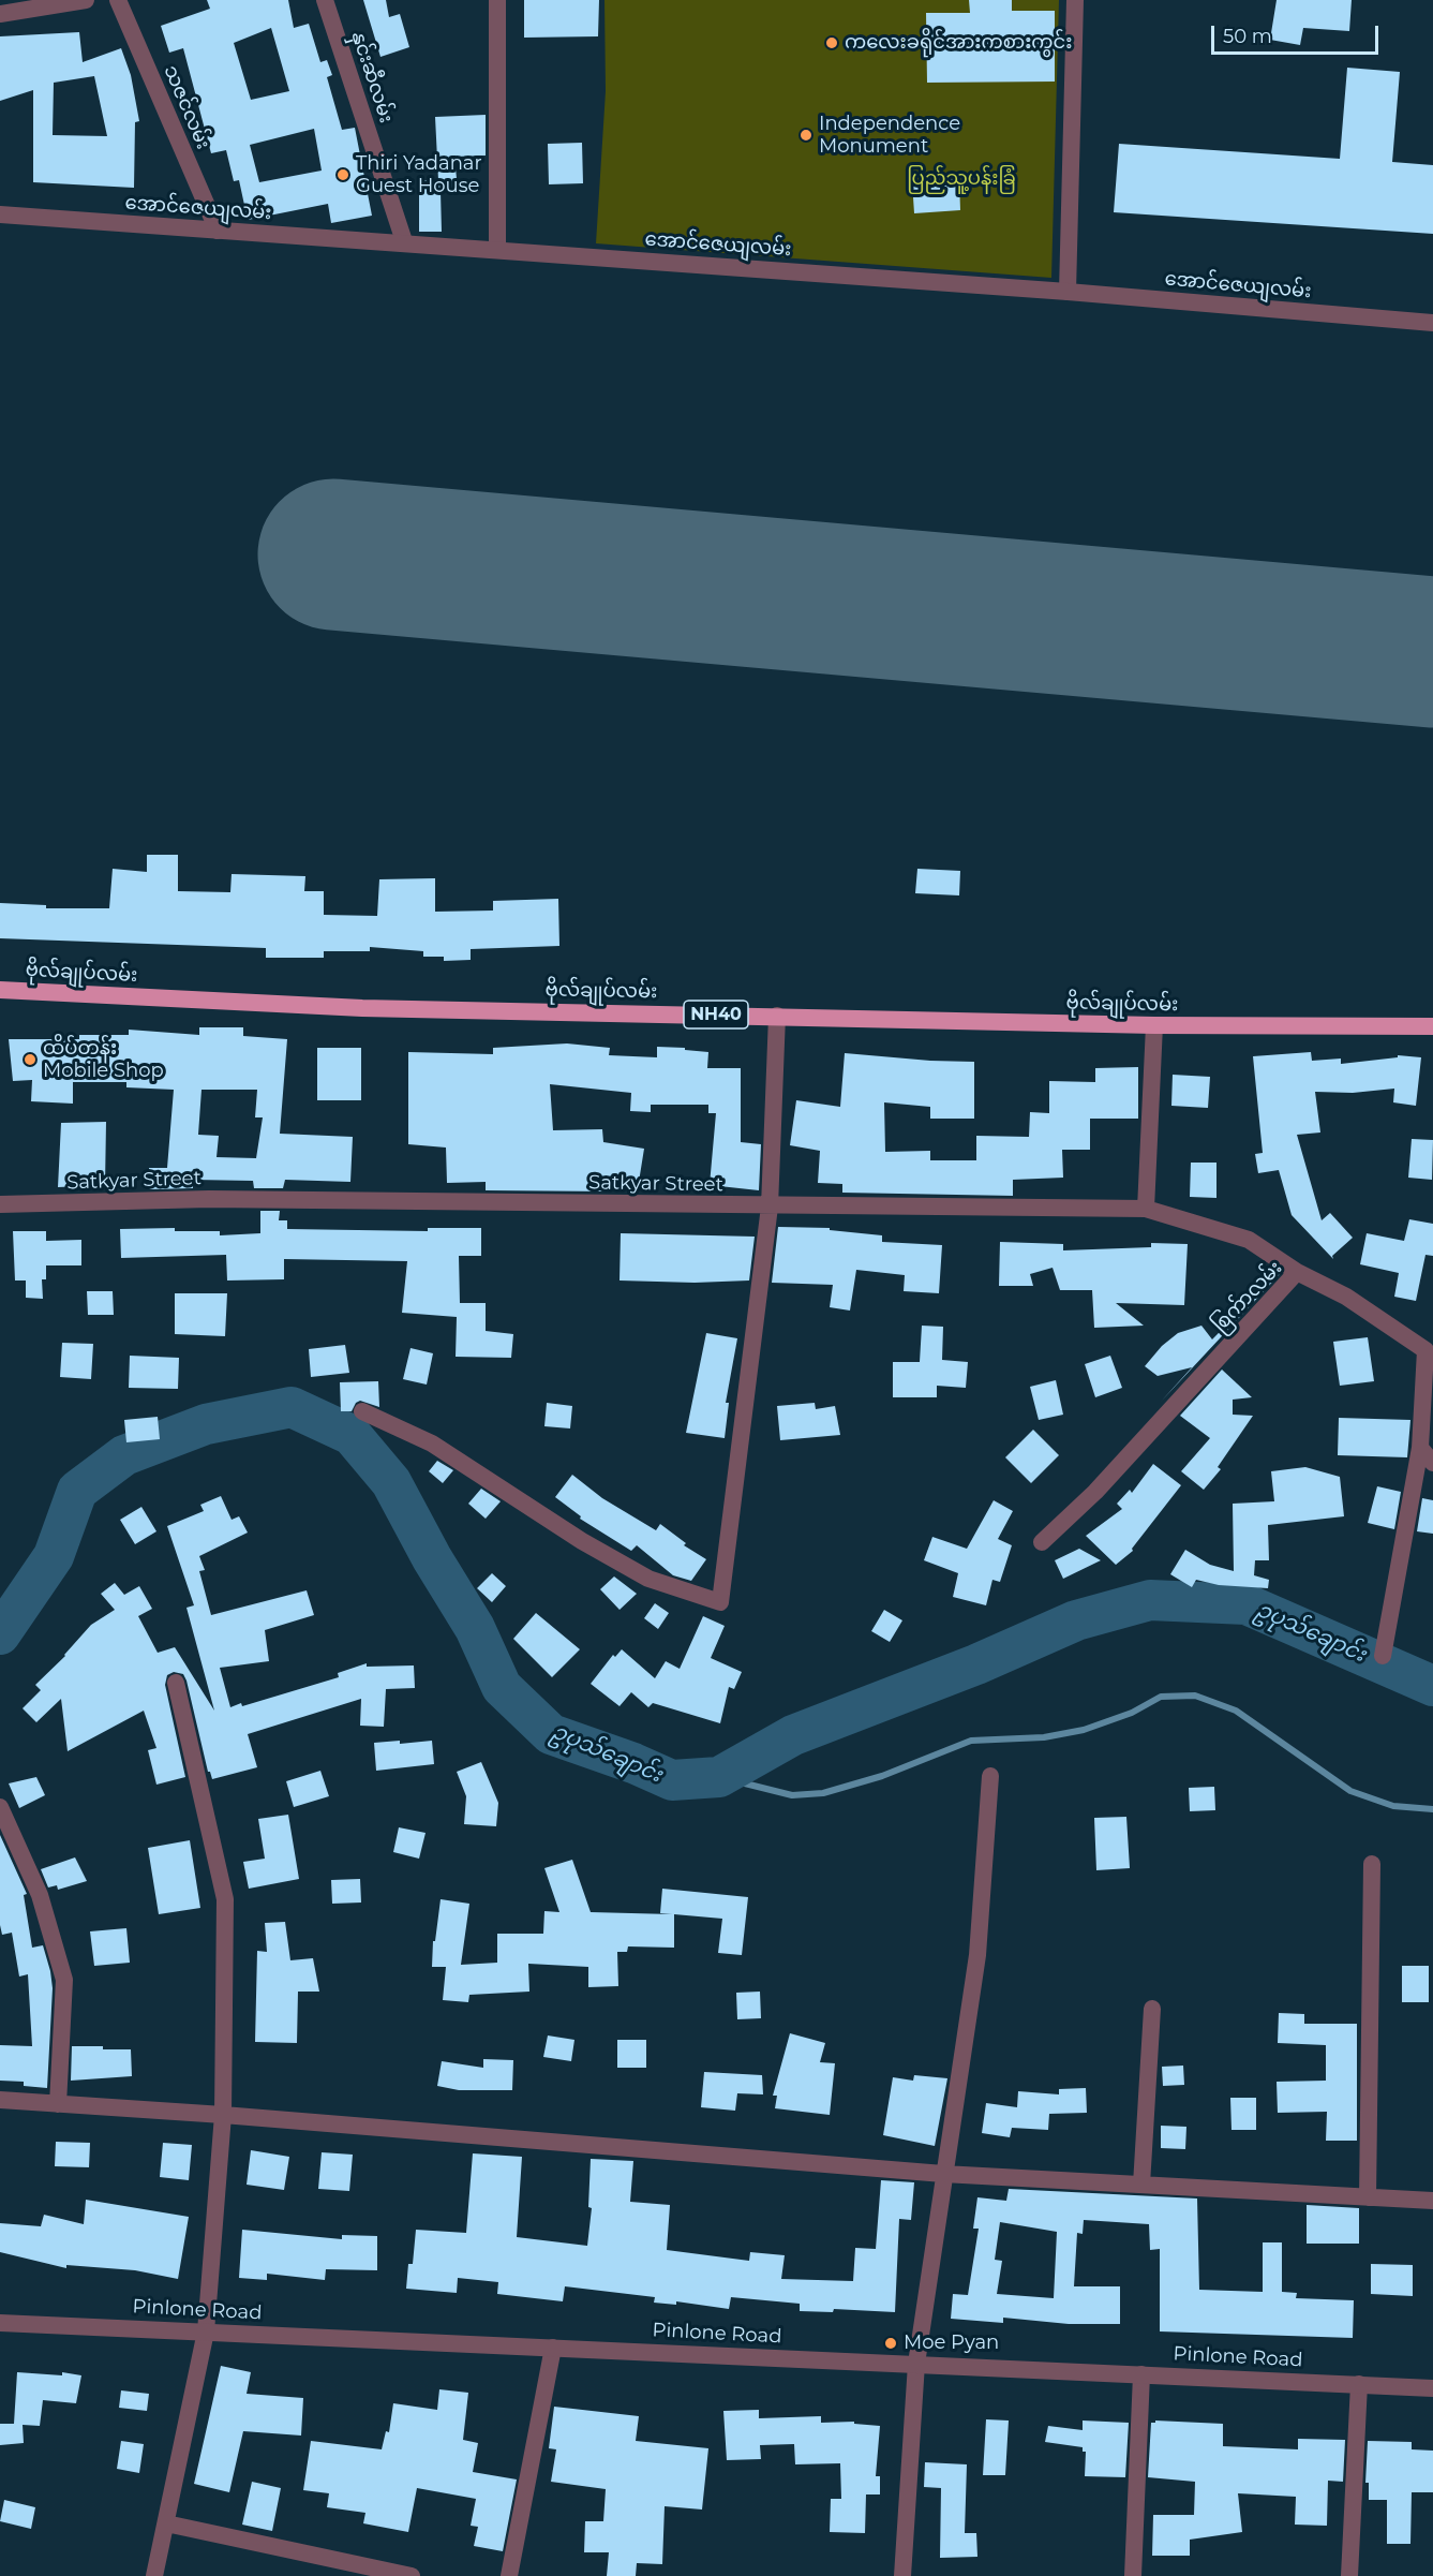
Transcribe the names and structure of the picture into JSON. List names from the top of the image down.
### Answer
{
  "streets": {
    "highway": ["ဗိုလ်ချုပ်လမ်း", "NH40"],
    "street": [
      "နှင်းဆီလမ်း",
      "သဇင်လမ်း",
      "အောင်ဇေယျလမ်း",
      "Satkyar Street",
      "စြက်ာလမ်း",
      "Pinlone Road"
    ]
  },
  "crossings": [
    ["နှင်းဆီလမ်း", "အောင်ဇေယျလမ်း"],
    ["သဇင်လမ်း", "အောင်ဇေယျလမ်း"],
    ["Satkyar Street", "စြက်ာလမ်း"]
  ],
  "water": ["ဥပုသ်ချောင်း"],
  "parks": ["ပြည်သူ့ပန်းခြံ"],
  "places": [
    "ကလေးခရိုင်အားကစားကွင်း",
    "Independence Monument",
    "Thiri Yadanar Guest House",
    "ထိပ်တန်း Mobile Shop",
    "Moe Pyan"
  ],
  "scale_bar": "50 m"
}
